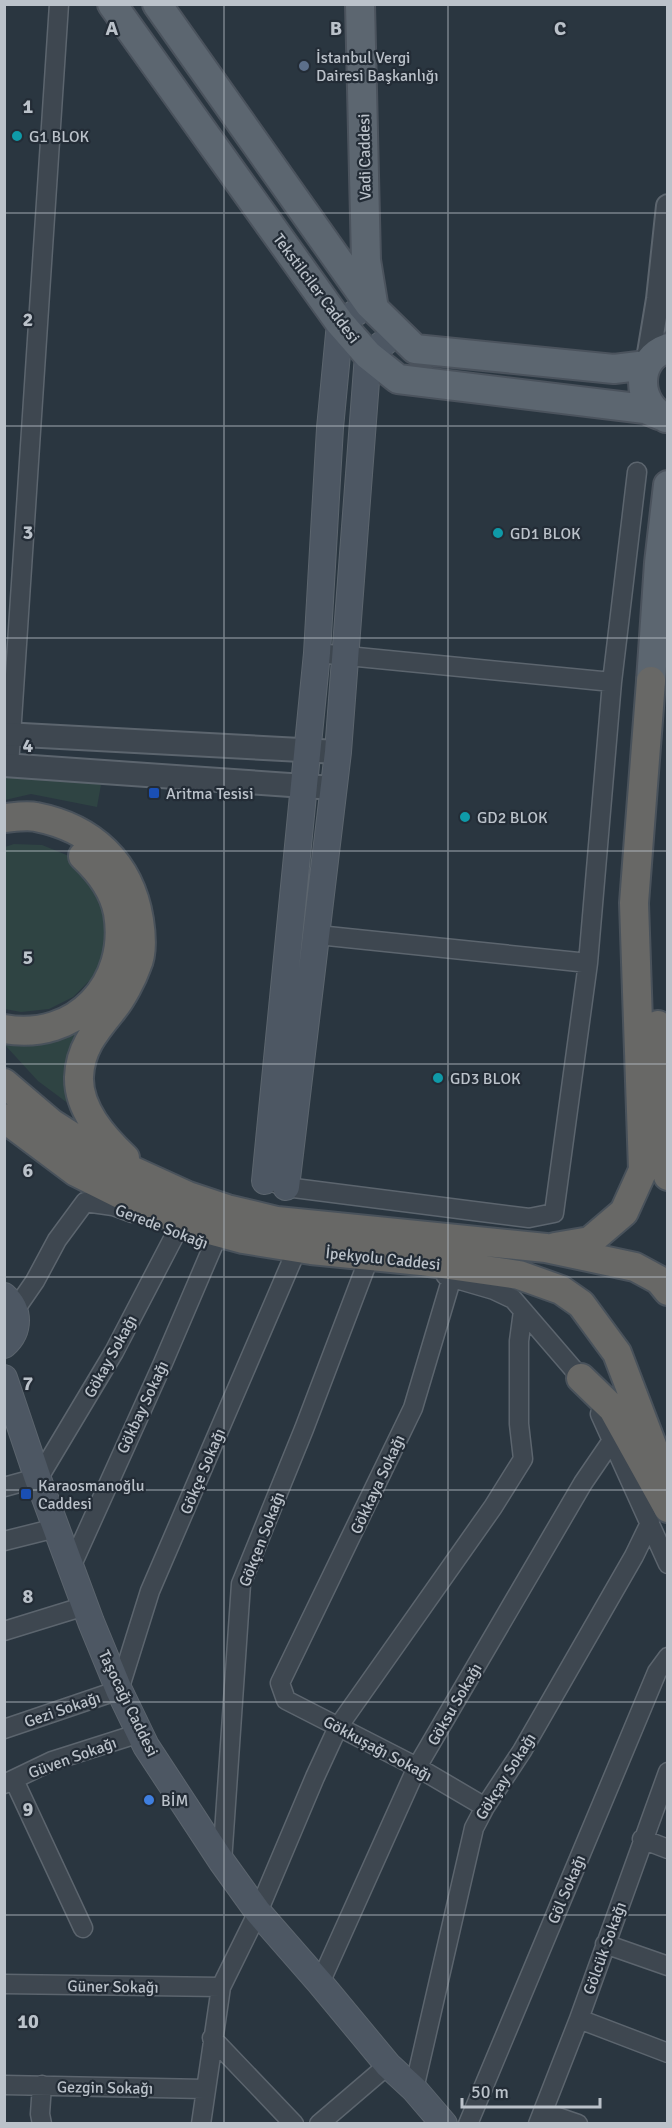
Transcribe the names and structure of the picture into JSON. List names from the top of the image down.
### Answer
{
  "streets": {
    "highway": ["İpekyolu Caddesi"],
    "main road": ["Vadi Caddesi", "Tekstilciler Caddesi", "Taşocağı Caddesi"],
    "street": [
      "Gerede Sokağı",
      "Gökay Sokağı",
      "Gökbay Sokağı",
      "Gökçe Sokağı",
      "Gökkaya Sokağı",
      "Gökçen Sokağı",
      "Göksu Sokağı",
      "Gezi Sokağı",
      "Gökkuşağı Sokağı",
      "Güven Sokağı",
      "Gökçay Sokağı",
      "Göl Sokağı",
      "Gölcük Sokağı",
      "Güner Sokağı",
      "Gezgin Sokağı"
    ]
  },
  "crossings": [
    ["Vadi Caddesi", "Tekstilciler Caddesi"],
    ["Gerede Sokağı", "Gökay Sokağı"],
    ["Gerede Sokağı", "Gökbay Sokağı"],
    ["Gerede Sokağı", "Gökçe Sokağı"],
    ["Gerede Sokağı", "Gökkaya Sokağı"],
    ["Gerede Sokağı", "Gökçen Sokağı"],
    ["Gerede Sokağı", "Göksu Sokağı"],
    ["Gökay Sokağı", "Taşocağı Caddesi"],
    ["Gökbay Sokağı", "Taşocağı Caddesi"],
    ["Gökçe Sokağı", "Taşocağı Caddesi"],
    ["Gökçe Sokağı", "Gezi Sokağı"],
    ["Gökkaya Sokağı", "Gökkuşağı Sokağı"],
    ["Gökçen Sokağı", "Taşocağı Caddesi"],
    ["Taşocağı Caddesi", "Göksu Sokağı"],
    ["Taşocağı Caddesi", "Gezi Sokağı"],
    ["Taşocağı Caddesi", "Güven Sokağı"],
    ["Taşocağı Caddesi", "Gökçay Sokağı"],
    ["Göksu Sokağı", "Gökkuşağı Sokağı"],
    ["Gökkuşağı Sokağı", "Gökçay Sokağı"]
  ],
  "places": {
    "other": [
      "İstanbul Vergi Dairesi Başkanlığı",
      "G1 BLOK",
      "GD1 BLOK",
      "GD2 BLOK",
      "GD3 BLOK",
      "BİM"
    ],
    "transit": ["Aritma Tesisi", "Karaosmanoğlu Caddesi"]
  },
  "scale_bar": "50 m",
  "grid": {
    "columns": ["A", "B", "C"],
    "rows": [
      "1",
      "2",
      "3",
      "4",
      "5",
      "6",
      "7",
      "8",
      "9",
      "10"
    ]
  }
}
